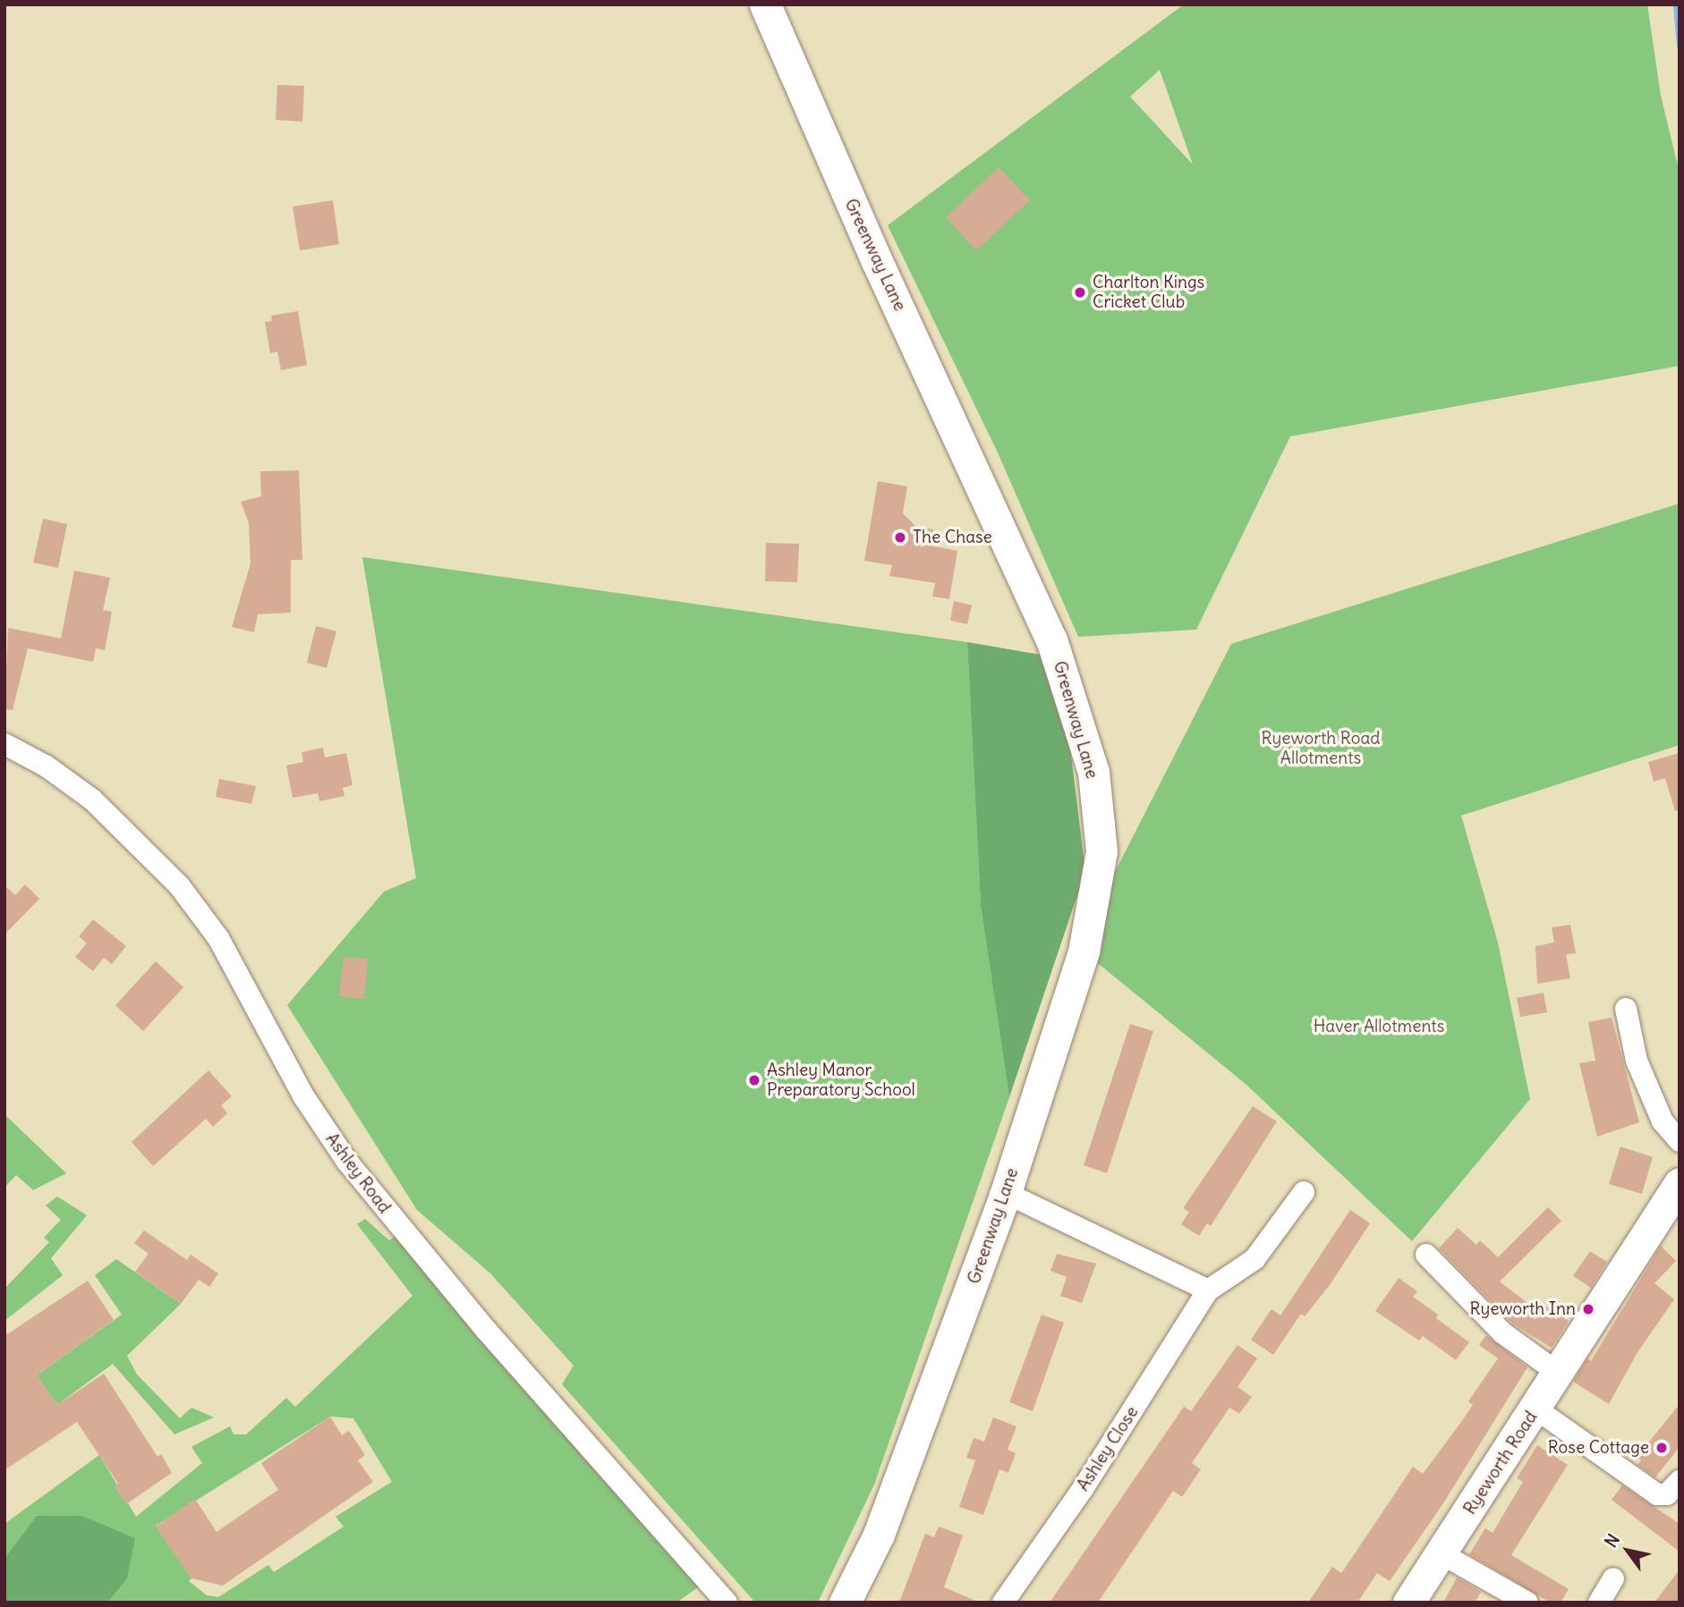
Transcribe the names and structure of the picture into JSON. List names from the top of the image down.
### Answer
{
  "streets": {
    "street": [
      "Greenway Lane",
      "Ashley Road",
      "Ashley Close",
      "Ryeworth Road"
    ]
  },
  "parks": ["Ryeworth Road Allotments", "Haver Allotments"],
  "places": [
    "Charlton Kings Cricket Club",
    "The Chase",
    "Ashley Manor Preparatory School",
    "Ryeworth Inn",
    "Rose Cottage"
  ],
  "north": "top left"
}
